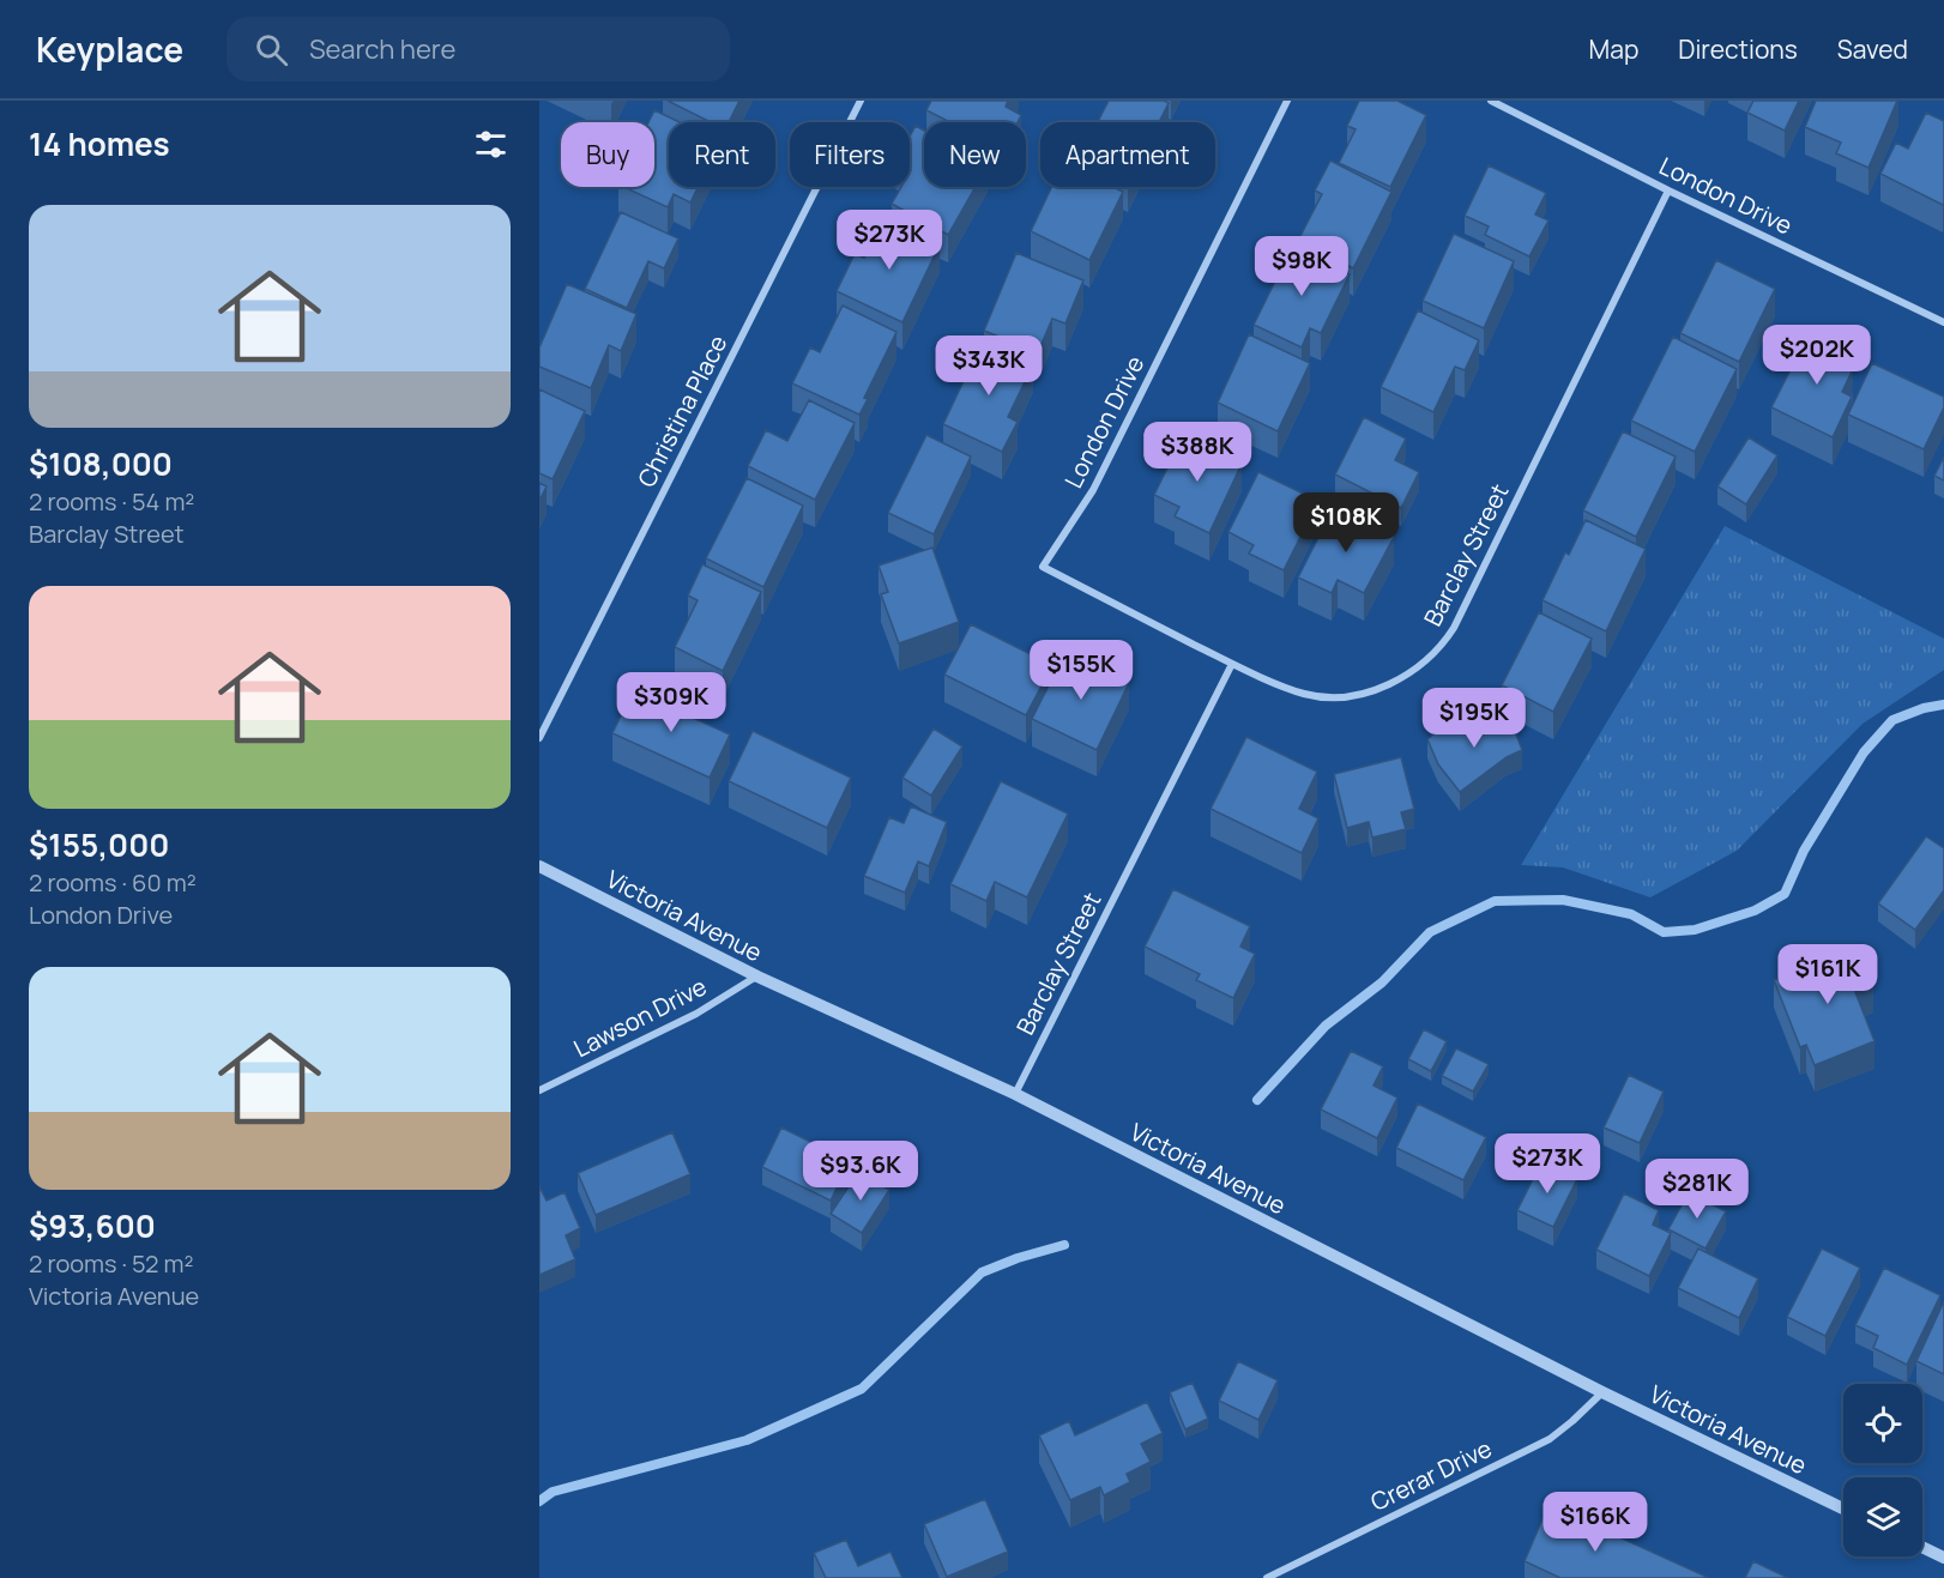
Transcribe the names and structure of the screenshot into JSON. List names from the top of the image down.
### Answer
{
  "streets": {
    "street": [
      "London Drive",
      "Christina Place",
      "Barclay Street",
      "Victoria Avenue",
      "Lawson Drive",
      "Crerar Drive"
    ]
  },
  "crossings": [
    ["London Drive", "Barclay Street"],
    ["Barclay Street", "Victoria Avenue"],
    ["Victoria Avenue", "Lawson Drive"],
    ["Victoria Avenue", "Crerar Drive"]
  ],
  "page": {
    "header": "Keyplace",
    "search": "Search here",
    "nav": ["Map", "Directions", "Saved"],
    "heading": "14 homes",
    "chip": [
      "Buy",
      "Rent",
      "Filters",
      "New",
      "Apartment"
    ],
    "list": [
      {
        "name": "$108,000",
        "note": "2 rooms · 54 m² · Barclay Street"
      },
      {
        "name": "$155,000",
        "note": "2 rooms · 60 m² · London Drive"
      },
      {
        "name": "$93,600",
        "note": "2 rooms · 52 m² · Victoria Avenue"
      }
    ],
    "price": [
      "$273K",
      "$98K",
      "$202K",
      "$343K",
      "$388K",
      "$108K",
      "$155K",
      "$309K",
      "$195K",
      "$161K",
      "$273K",
      "$93.6K",
      "$281K",
      "$166K"
    ]
  }
}
